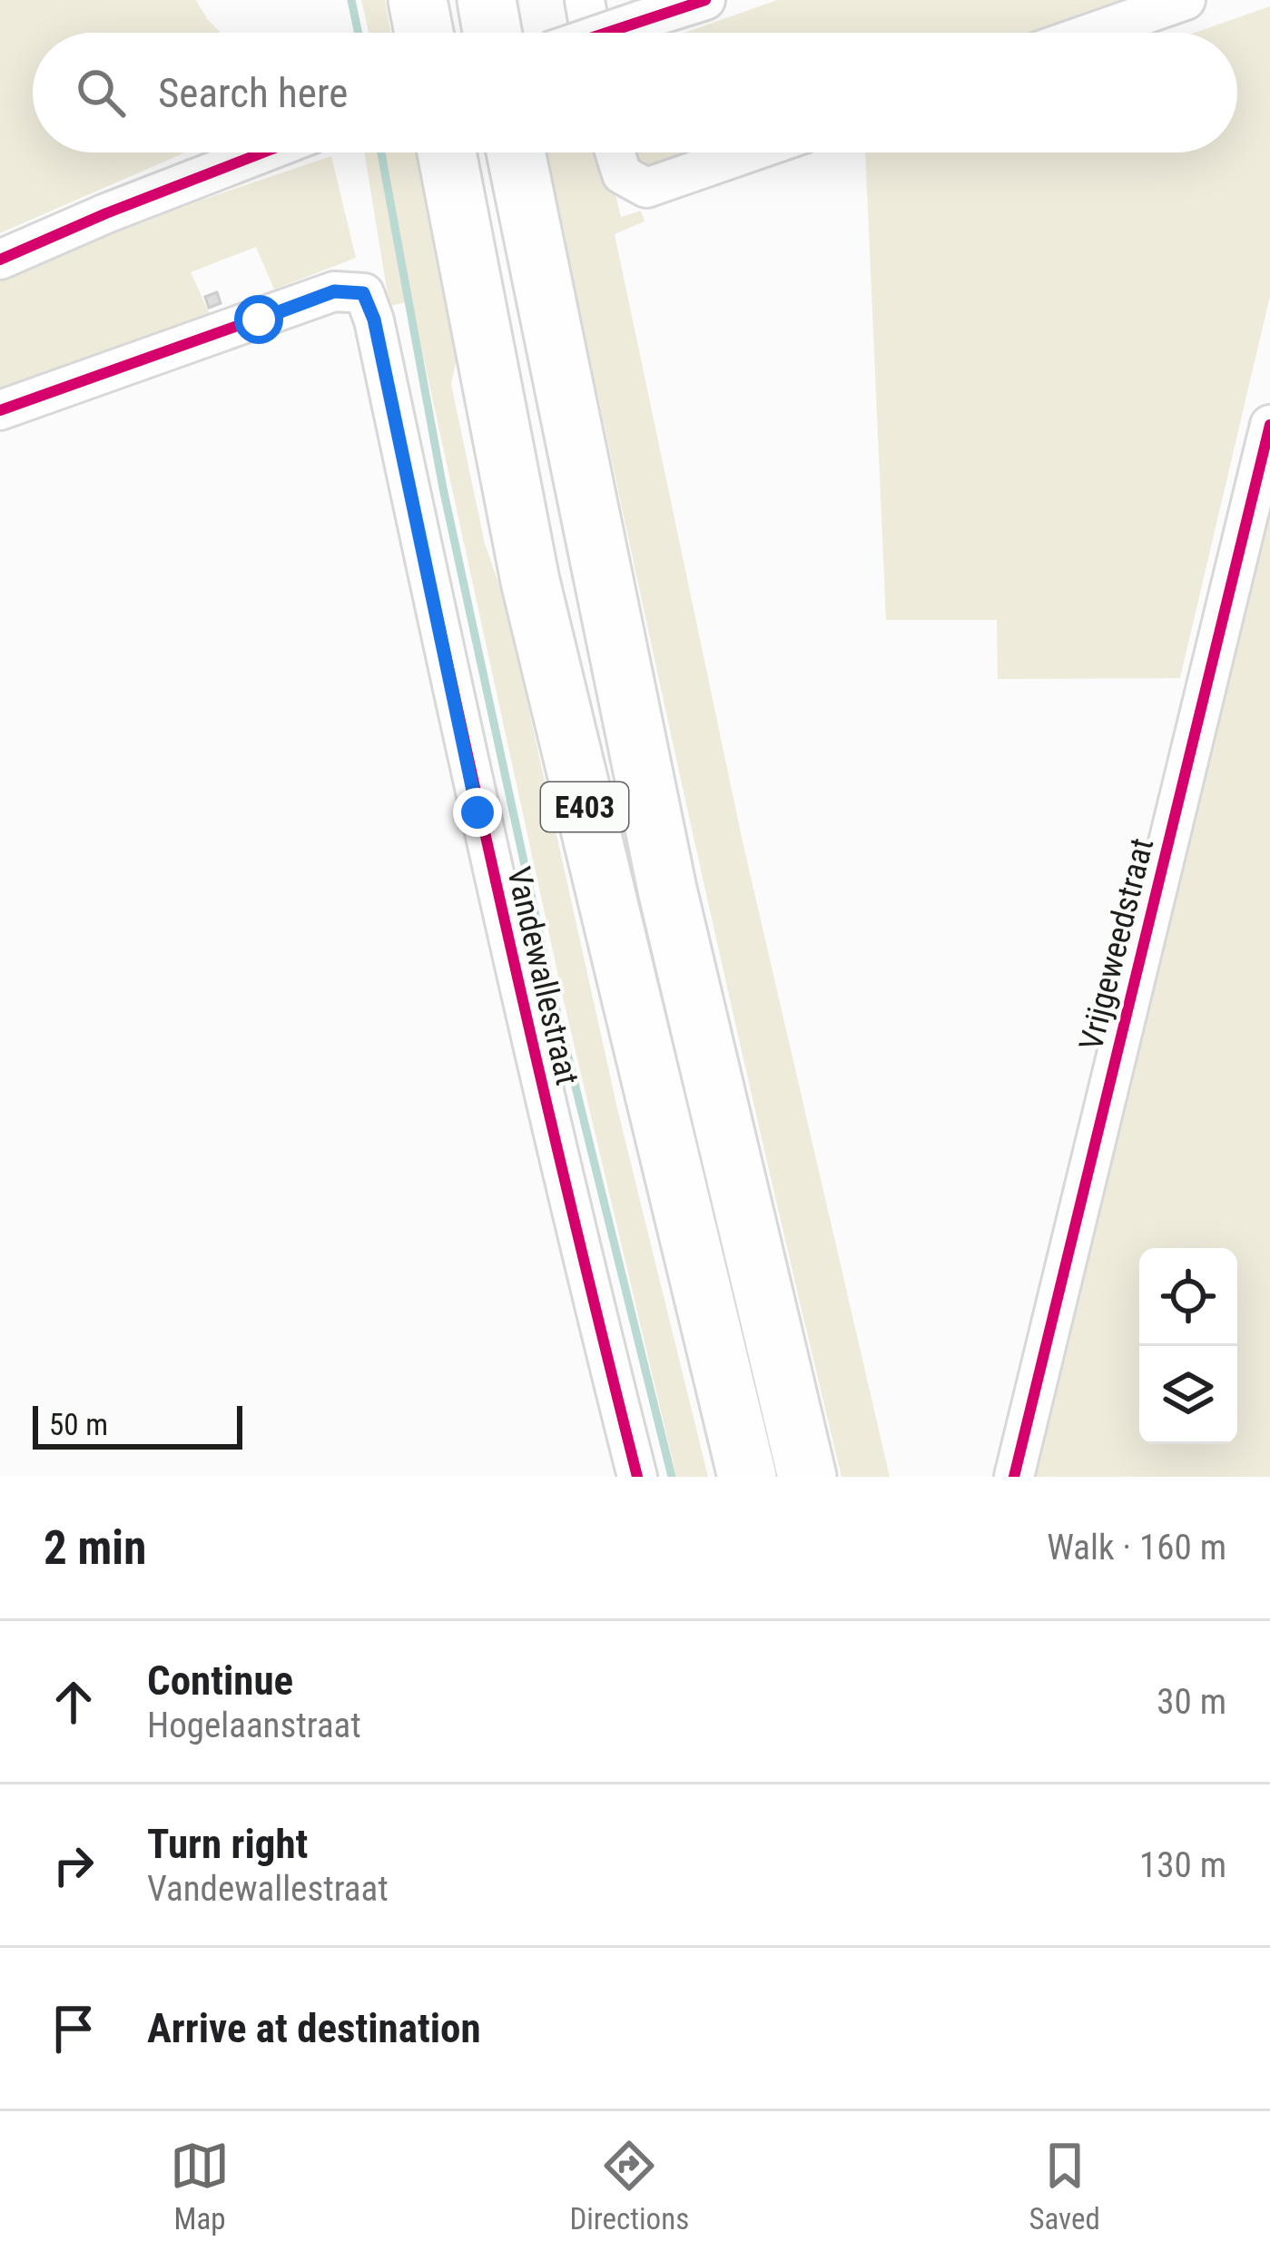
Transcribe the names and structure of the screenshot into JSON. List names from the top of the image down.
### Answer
{
  "streets": {
    "highway": ["E403"],
    "street": ["Vrijgeweedstraat", "Vandewallestraat"]
  },
  "scale_bar": "50 m",
  "page": {
    "search": "Search here",
    "scale": "50 m",
    "heading": ["2 min", "Walk · 160 m"],
    "list": [
      ["Continue", "Hogelaanstraat", "30 m"],
      ["Turn right", "Vandewallestraat", "130 m"],
      "Arrive at destination"
    ],
    "nav": ["Map", "Directions", "Saved"]
  }
}
